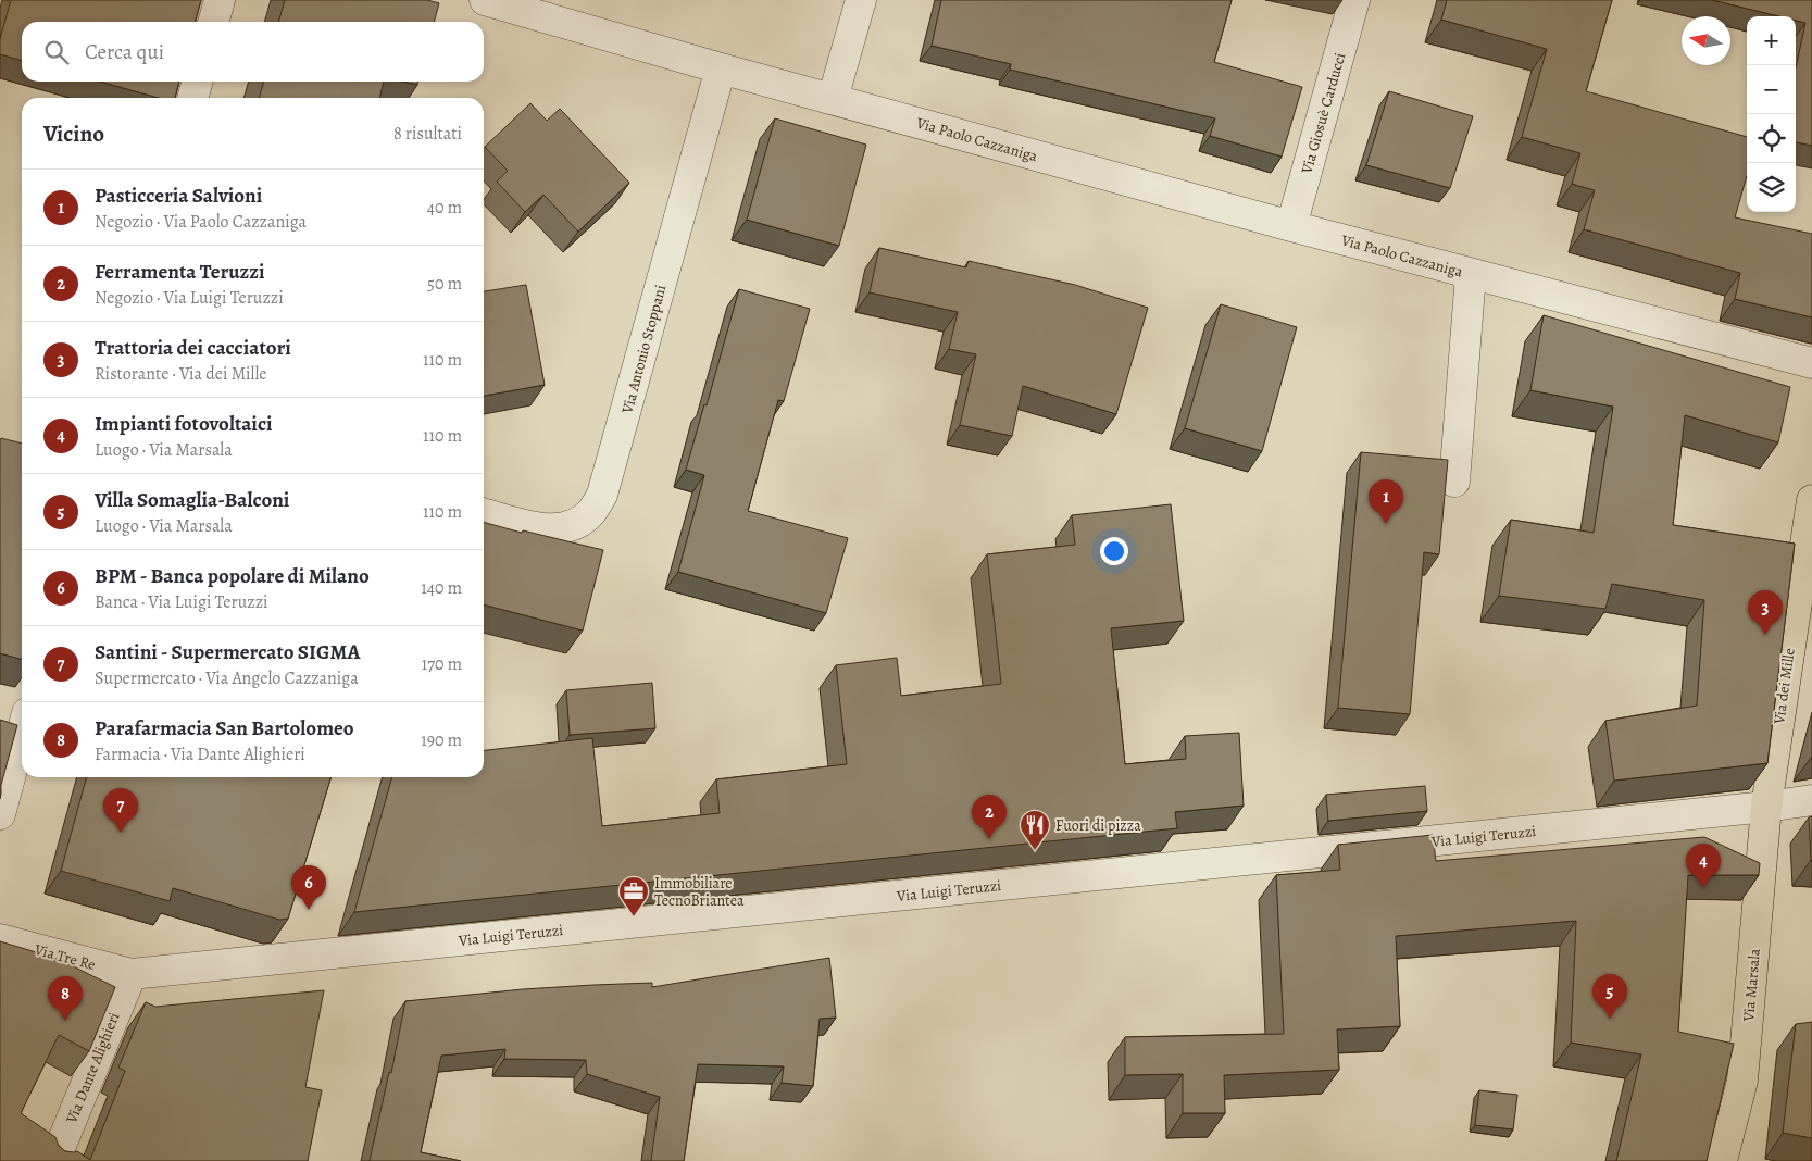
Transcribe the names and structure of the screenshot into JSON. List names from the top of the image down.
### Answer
{
  "streets": {
    "main road": ["Via dei Mille", "Via Marsala"],
    "street": [
      "Via Giosuè Carducci",
      "Via Paolo Cazzaniga",
      "Via Antonio Stoppani",
      "Via Luigi Teruzzi",
      "Via Tre Re",
      "Via Dante Alighieri"
    ]
  },
  "crossings": [
    ["Via Giosuè Carducci", "Via Paolo Cazzaniga"],
    ["Via Paolo Cazzaniga", "Via Antonio Stoppani"],
    ["Via dei Mille", "Via Luigi Teruzzi"],
    ["Via dei Mille", "Via Marsala"],
    ["Via Luigi Teruzzi", "Via Tre Re"],
    ["Via Luigi Teruzzi", "Via Marsala"],
    ["Via Luigi Teruzzi", "Via Dante Alighieri"],
    ["Via Tre Re", "Via Dante Alighieri"]
  ],
  "places": {
    "restaurant": ["Fuori di pizza"],
    "office": ["Immobiliare TecnoBriantea"]
  },
  "north": "left",
  "page": {
    "map_buttons": ["+", "−"],
    "search": "Cerca qui",
    "heading": ["Vicino", "8 risultati"],
    "list": [
      {
        "mark": "1",
        "name": "Pasticceria Salvioni",
        "note": "Negozio · Via Paolo Cazzaniga",
        "value": "40 m"
      },
      {
        "mark": "2",
        "name": "Ferramenta Teruzzi",
        "note": "Negozio · Via Luigi Teruzzi",
        "value": "50 m"
      },
      {
        "mark": "3",
        "name": "Trattoria dei cacciatori",
        "note": "Ristorante · Via dei Mille",
        "value": "110 m"
      },
      {
        "mark": "4",
        "name": "Impianti fotovoltaici",
        "note": "Luogo · Via Marsala",
        "value": "110 m"
      },
      {
        "mark": "5",
        "name": "Villa Somaglia-Balconi",
        "note": "Luogo · Via Marsala",
        "value": "110 m"
      },
      {
        "mark": "6",
        "name": "BPM - Banca popolare di Milano",
        "note": "Banca · Via Luigi Teruzzi",
        "value": "140 m"
      },
      {
        "mark": "7",
        "name": "Santini - Supermercato SIGMA",
        "note": "Supermercato · Via Angelo Cazzaniga",
        "value": "170 m"
      },
      {
        "mark": "8",
        "name": "Parafarmacia San Bartolomeo",
        "note": "Farmacia · Via Dante Alighieri",
        "value": "190 m"
      }
    ],
    "pins": [
      "1",
      "3",
      "7",
      "2",
      "4",
      "6",
      "5",
      "8"
    ]
  }
}
